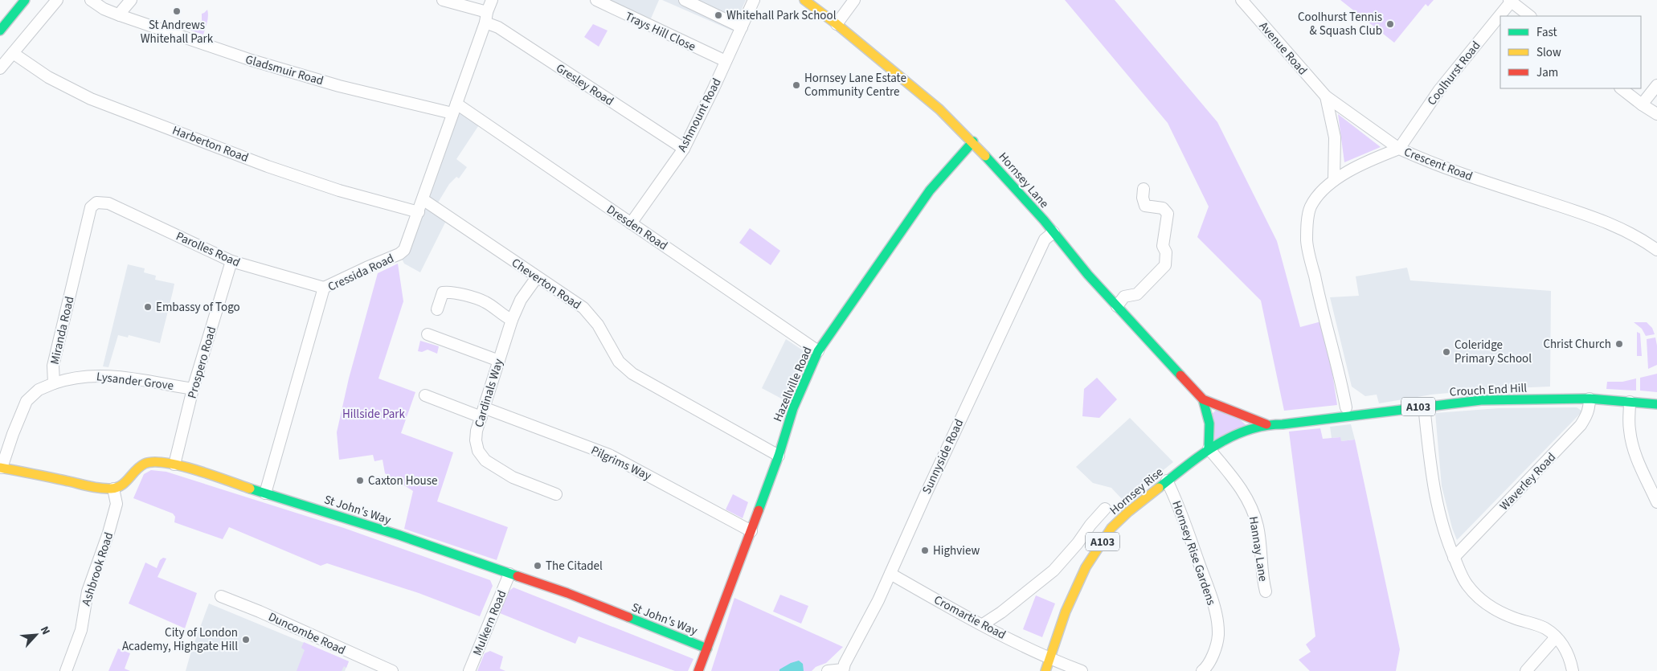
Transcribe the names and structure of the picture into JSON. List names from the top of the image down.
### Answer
{
  "streets": {
    "main road": [
      "Hornsey Lane",
      "Hazellville Road",
      "Crouch End Hill",
      "A103",
      "Hornsey Rise",
      "St John's Way"
    ],
    "street": [
      "Trays Hill Close",
      "Avenue Road",
      "Gladsmuir Road",
      "Coolhurst Road",
      "Gresley Road",
      "Ashmount Road",
      "Harberton Road",
      "Crescent Road",
      "Dresden Road",
      "Parolles Road",
      "Cressida Road",
      "Cheverton Road",
      "Miranda Road",
      "Prospero Road",
      "Lysander Grove",
      "Cardinals Way",
      "Sunnyside Road",
      "Pilgrims Way",
      "Waverley Road",
      "Hannay Lane",
      "Hornsey Rise Gardens",
      "Ashbrook Road",
      "Cromartie Road",
      "Mulkern Road",
      "Duncombe Road"
    ]
  },
  "crossings": [
    ["Trays Hill Close", "Ashmount Road"],
    ["Avenue Road", "Coolhurst Road"],
    ["Avenue Road", "Crescent Road"],
    ["Gladsmuir Road", "Dresden Road"],
    ["Gladsmuir Road", "Cressida Road"],
    ["Coolhurst Road", "Crescent Road"],
    ["Gresley Road", "Ashmount Road"],
    ["Gresley Road", "Cressida Road"],
    ["Ashmount Road", "Dresden Road"],
    ["Harberton Road", "Cressida Road"],
    ["Hornsey Lane", "Hazellville Road"],
    ["Hornsey Lane", "Crouch End Hill"],
    ["Hornsey Lane", "Sunnyside Road"],
    ["Hornsey Lane", "Hornsey Rise"],
    ["Hornsey Lane", "Hannay Lane"],
    ["Dresden Road", "Cressida Road"],
    ["Dresden Road", "Hazellville Road"],
    ["Parolles Road", "Cressida Road"],
    ["Parolles Road", "Miranda Road"],
    ["Parolles Road", "Prospero Road"],
    ["Cressida Road", "Cheverton Road"],
    ["Cressida Road", "St John's Way"],
    ["Cheverton Road", "Hazellville Road"],
    ["Cheverton Road", "Cardinals Way"],
    ["Miranda Road", "Lysander Grove"],
    ["Prospero Road", "Lysander Grove"],
    ["Prospero Road", "St John's Way"],
    ["Hazellville Road", "Pilgrims Way"],
    ["Hazellville Road", "St John's Way"],
    ["Crouch End Hill", "Waverley Road"],
    ["Crouch End Hill", "Hornsey Rise"],
    ["Cardinals Way", "Pilgrims Way"],
    ["Sunnyside Road", "Cromartie Road"],
    ["Hornsey Rise", "Hannay Lane"],
    ["Hornsey Rise", "Hornsey Rise Gardens"],
    ["Hornsey Rise", "Cromartie Road"],
    ["St John's Way", "Ashbrook Road"],
    ["St John's Way", "Mulkern Road"]
  ],
  "parks": ["Hillside Park"],
  "places": [
    "St Andrews Whitehall Park",
    "Whitehall Park School",
    "Coolhurst Tennis & Squash Club",
    "Hornsey Lane Estate Community Centre",
    "Embassy of Togo",
    "Christ Church",
    "Coleridge Primary School",
    "Caxton House",
    "Highview",
    "The Citadel",
    "City of London Academy, Highgate Hill"
  ],
  "legend": ["Fast", "Slow", "Jam"],
  "north": "top right"
}
